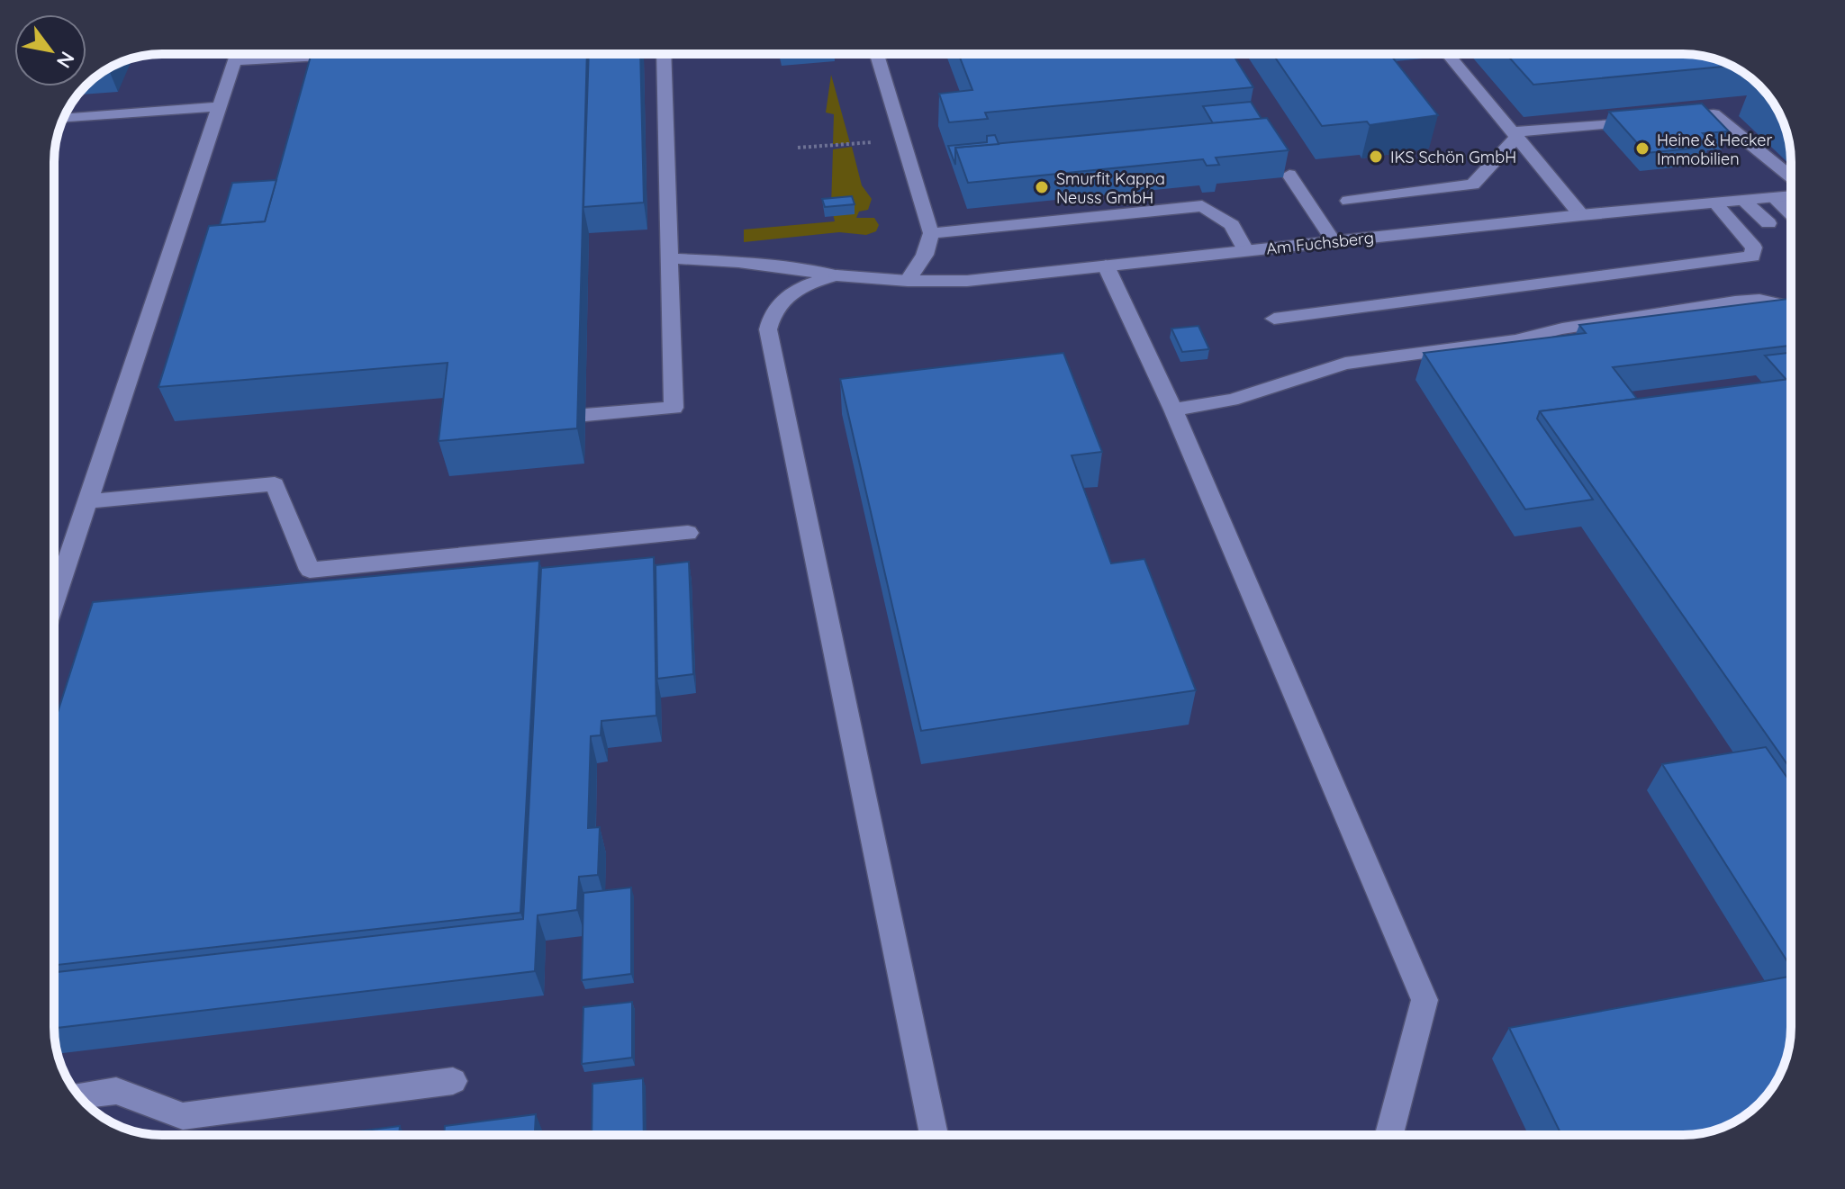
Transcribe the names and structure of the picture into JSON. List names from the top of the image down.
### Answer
{
  "streets": {
    "street": ["Am Fuchsberg"]
  },
  "places": ["Heine & Hecker Immobilien", "IKS Schön GmbH", "Smurfit Kappa Neuss GmbH"],
  "north": "bottom right"
}
